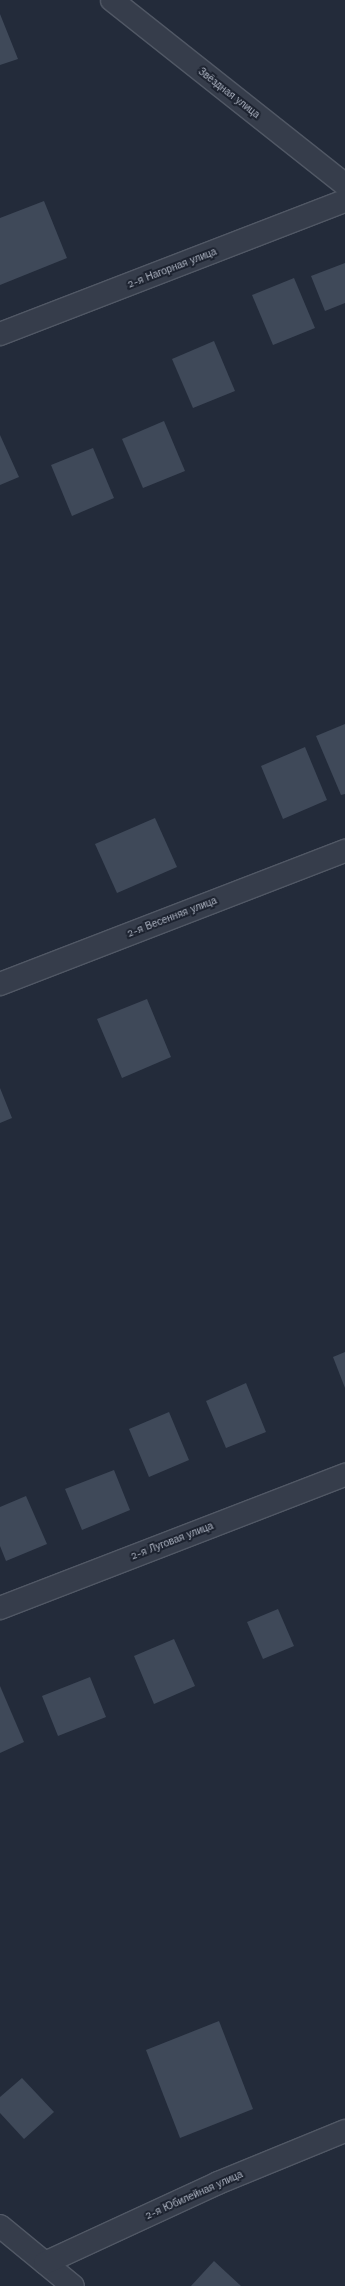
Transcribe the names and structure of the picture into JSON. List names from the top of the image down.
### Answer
{
  "streets": {
    "street": [
      "Звёздная улица",
      "2-я Нагорная улица",
      "2-я Весенняя улица",
      "2-я Луговая улица",
      "2-я Юбилейная улица"
    ]
  }
}
